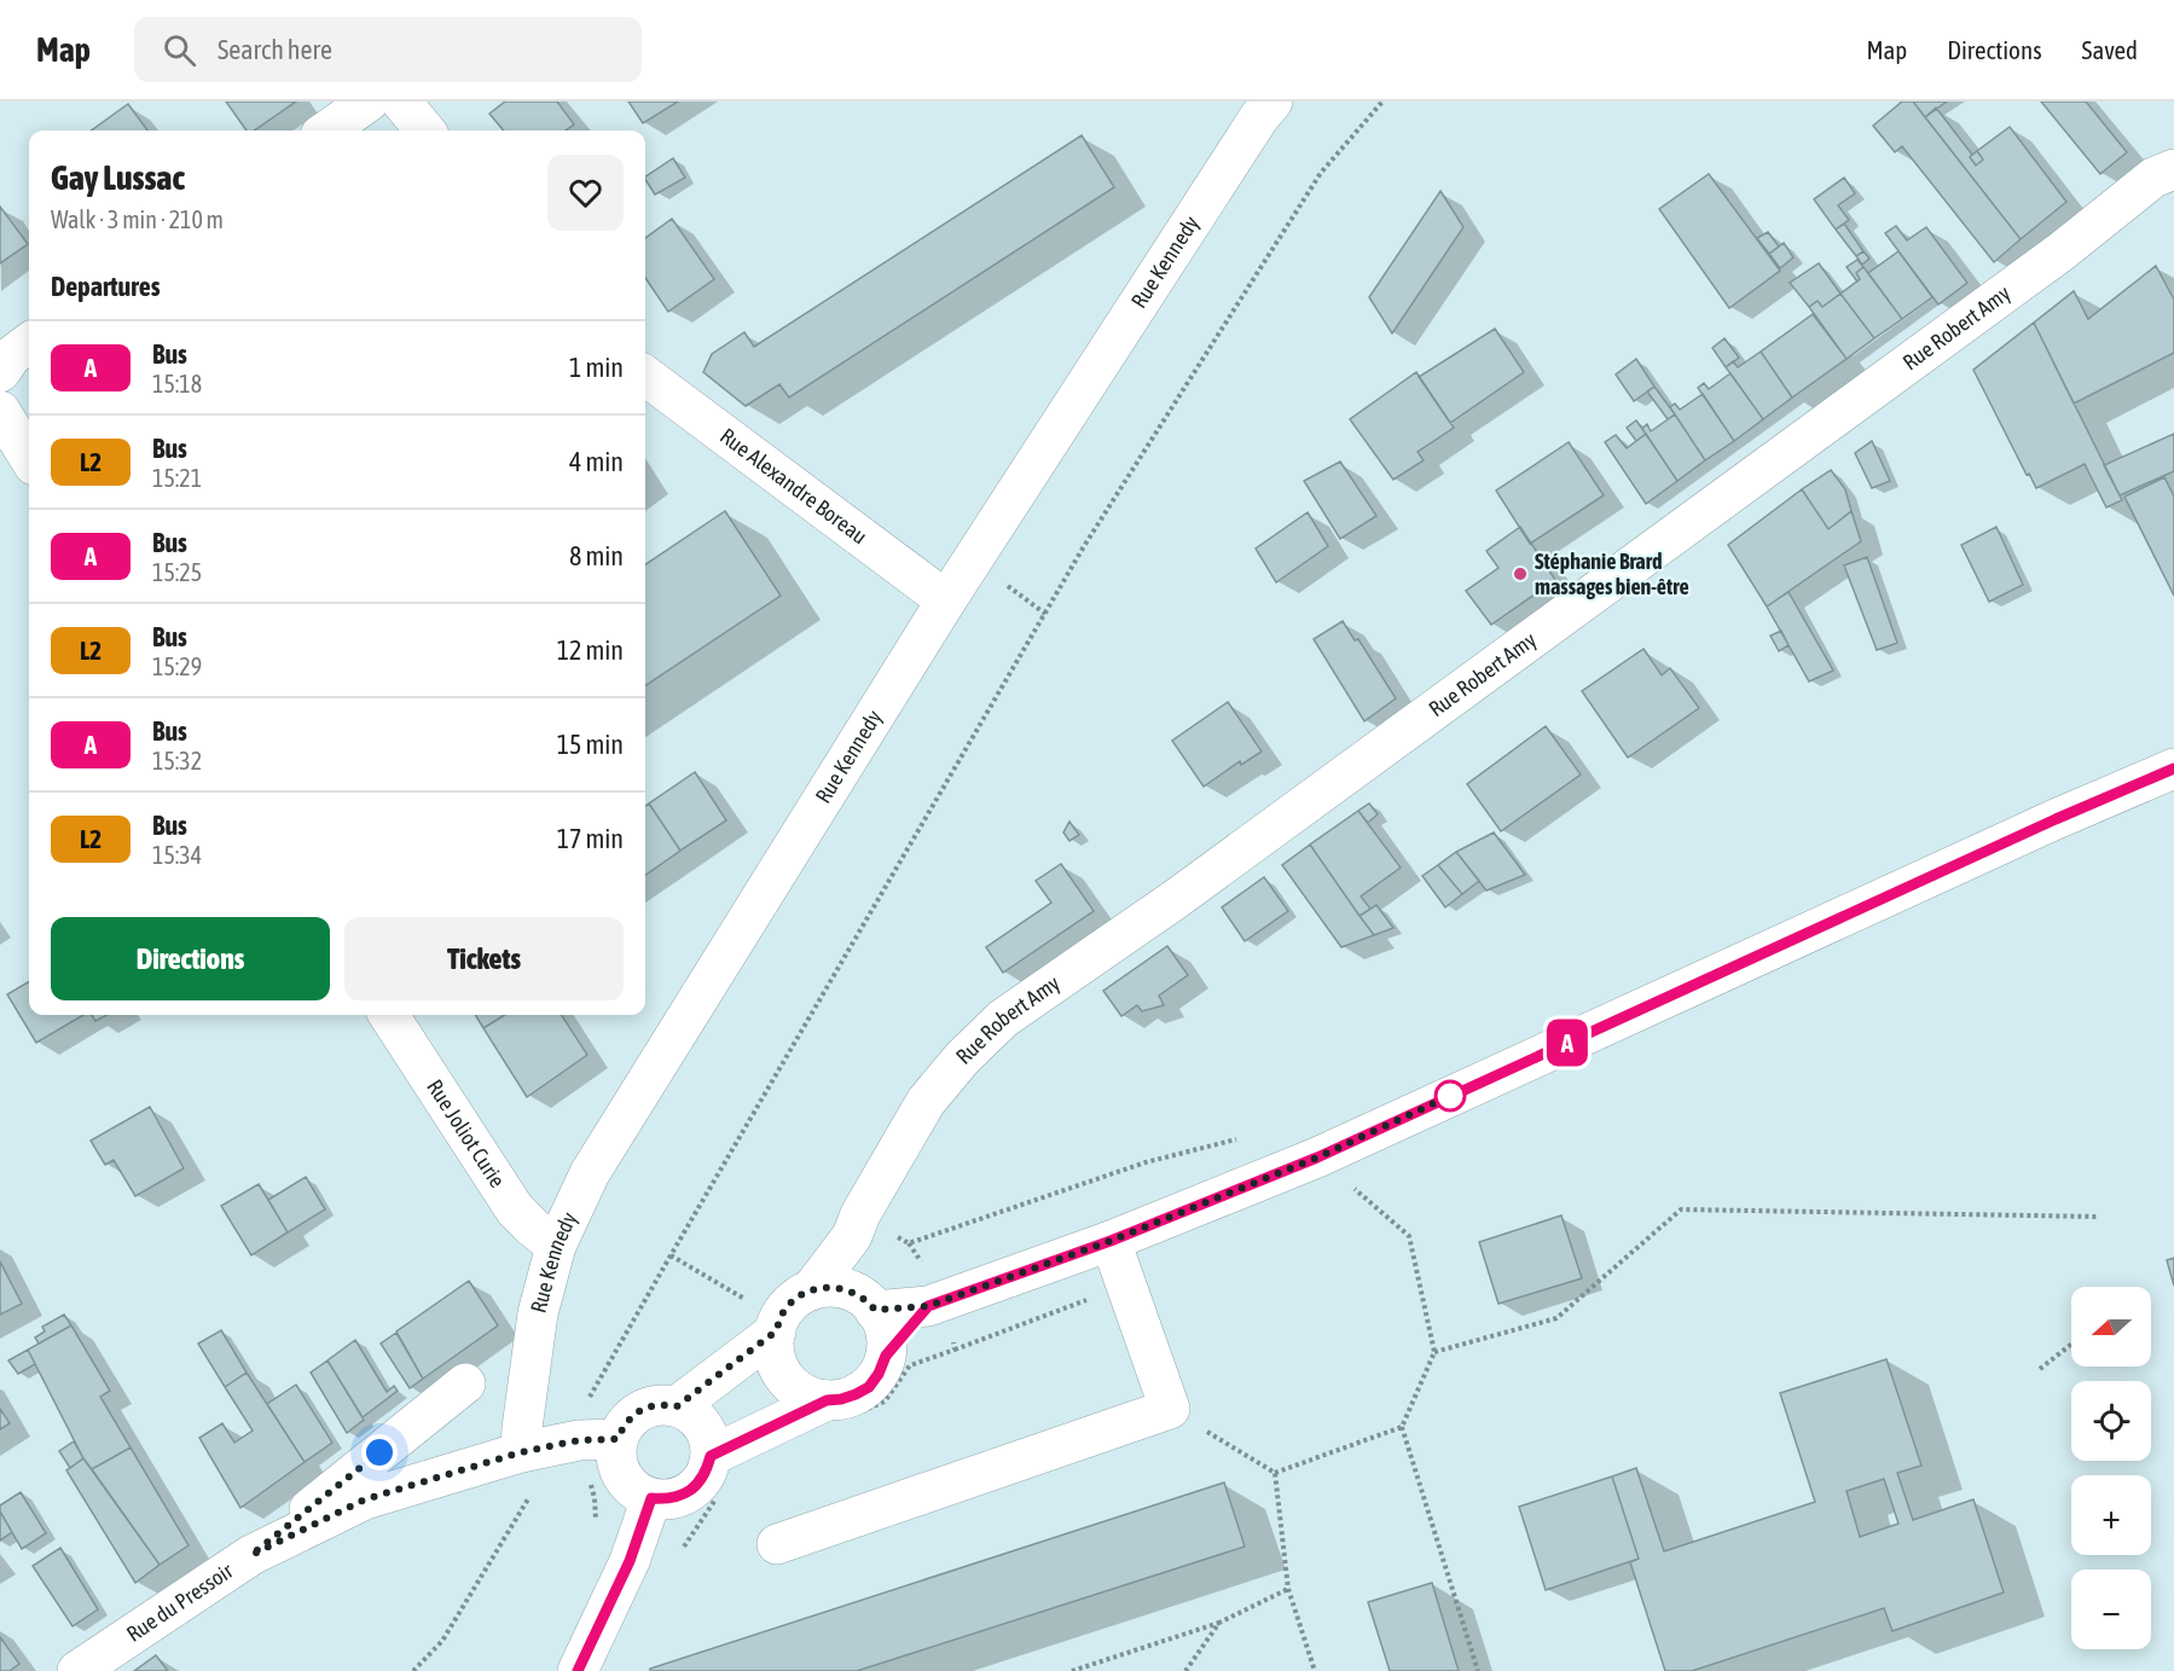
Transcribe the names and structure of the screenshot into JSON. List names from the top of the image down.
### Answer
{
  "streets": {
    "street": [
      "Rue Kennedy",
      "Rue Robert Amy",
      "Rue Alexandre Boreau",
      "Rue Joliot Curie",
      "Rue du Pressoir"
    ]
  },
  "crossings": [
    ["Rue Kennedy", "Rue Alexandre Boreau"],
    ["Rue Kennedy", "Rue Joliot Curie"],
    ["Rue Kennedy", "Rue du Pressoir"]
  ],
  "places": ["Stéphanie Brard massages bien-être"],
  "lines": ["bus line A"],
  "north": "left",
  "page": {
    "header": "Map",
    "search": "Search here",
    "nav": ["Map", "Directions", "Saved"],
    "on_map": "A",
    "heading": [
      ["Gay Lussac", "Walk · 3 min · 210 m"],
      "Departures"
    ],
    "list": [
      {
        "mark": "A",
        "name": "Bus",
        "note": "15:18",
        "value": "1 min"
      },
      {
        "mark": "L2",
        "name": "Bus",
        "note": "15:21",
        "value": "4 min"
      },
      {
        "mark": "A",
        "name": "Bus",
        "note": "15:25",
        "value": "8 min"
      },
      {
        "mark": "L2",
        "name": "Bus",
        "note": "15:29",
        "value": "12 min"
      },
      {
        "mark": "A",
        "name": "Bus",
        "note": "15:32",
        "value": "15 min"
      },
      {
        "mark": "L2",
        "name": "Bus",
        "note": "15:34",
        "value": "17 min"
      }
    ],
    "buttons": ["Directions", "Tickets"],
    "map_buttons": ["+", "−"]
  }
}
